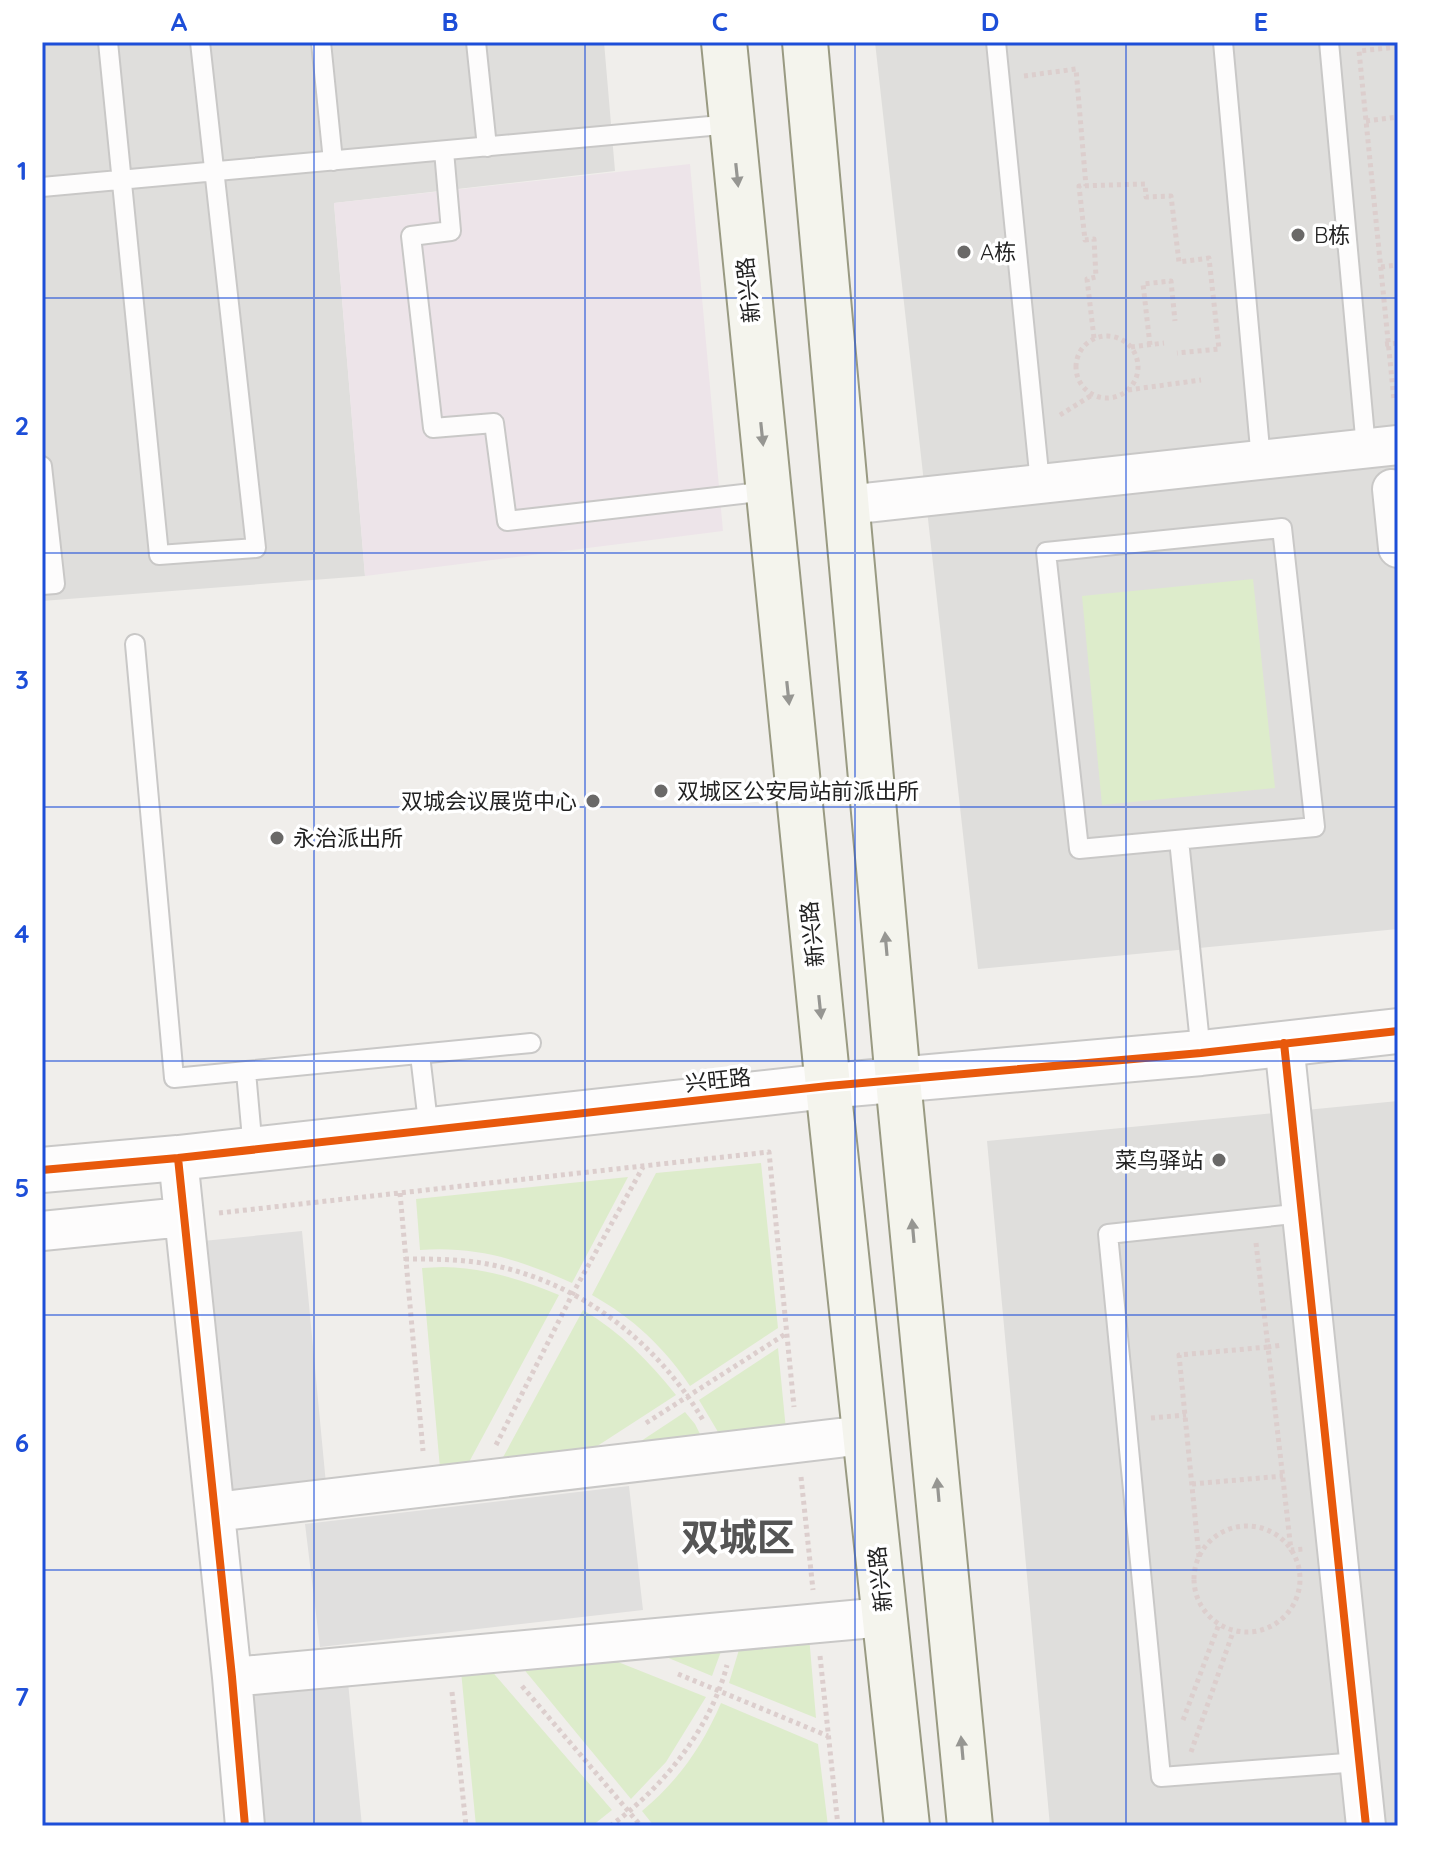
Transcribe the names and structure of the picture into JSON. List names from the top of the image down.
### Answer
{
  "streets": {
    "main road": ["新兴路"],
    "street": ["兴旺路"]
  },
  "crossings": [
    ["新兴路", "兴旺路"]
  ],
  "districts": ["双城区"],
  "places": [
    "B栋",
    "A栋",
    "双城区公安局站前派出所",
    "双城会议展览中心",
    "永治派出所",
    "菜鸟驿站"
  ],
  "grid": {
    "columns": [
      "A",
      "B",
      "C",
      "D",
      "E"
    ],
    "rows": [
      "1",
      "2",
      "3",
      "4",
      "5",
      "6",
      "7"
    ]
  }
}
